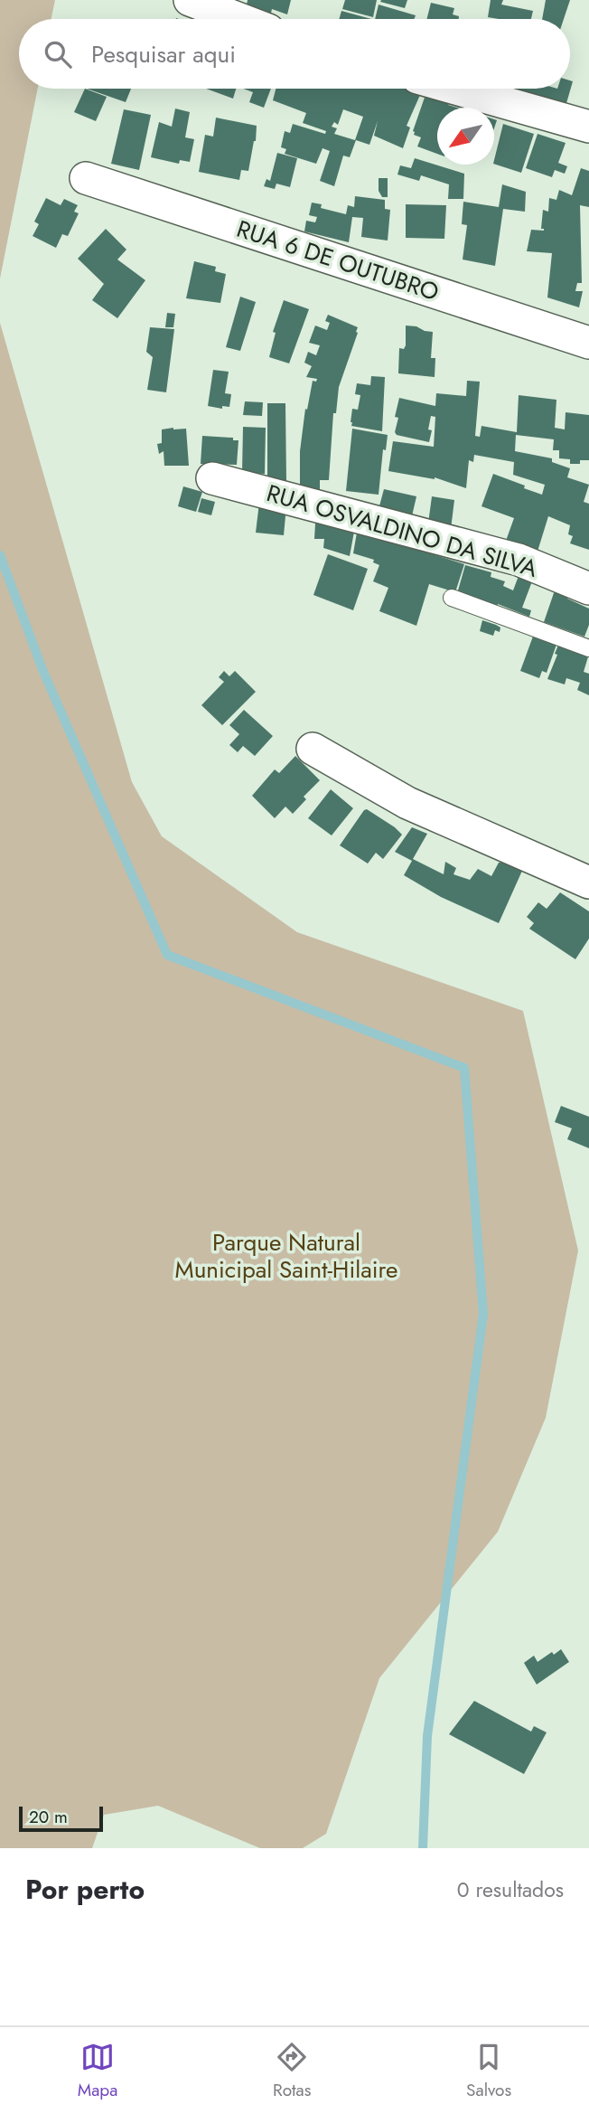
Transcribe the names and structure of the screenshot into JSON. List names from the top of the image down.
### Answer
{
  "streets": {
    "street": ["RUA 6 DE OUTUBRO", "RUA OSVALDINO DA SILVA"]
  },
  "parks": ["Parque Natural Municipal Saint-Hilaire"],
  "scale_bar": "20 m",
  "north": "bottom left",
  "page": {
    "search": "Pesquisar aqui",
    "scale": "20 m",
    "heading": ["Por perto", "0 resultados"],
    "nav": ["Mapa", "Rotas", "Salvos"]
  }
}
